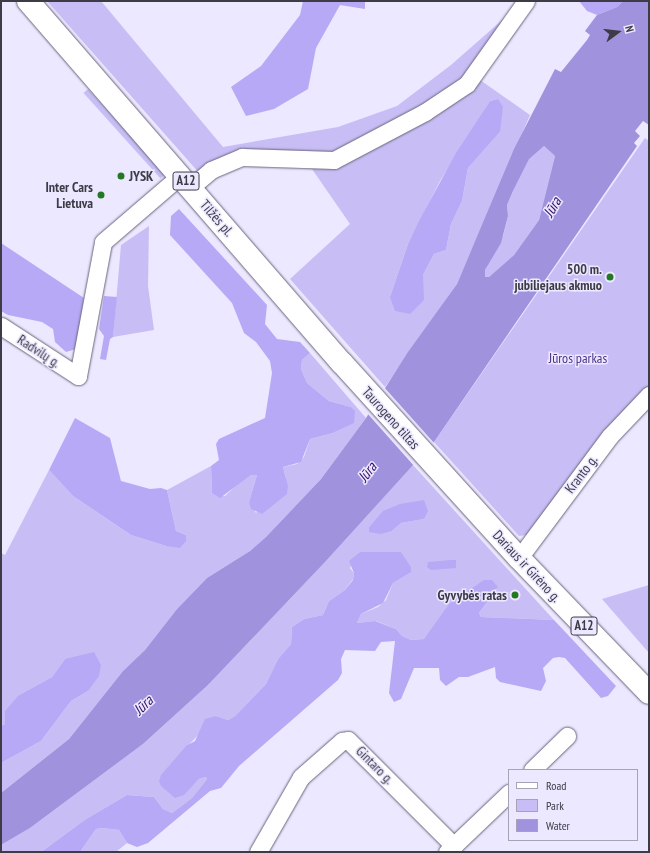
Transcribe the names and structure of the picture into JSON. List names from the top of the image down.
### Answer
{
  "streets": {
    "highway": [
      "A12",
      "Tilžės pl.",
      "Taurogeno tiltas",
      "Dariaus ir Girėno g."
    ],
    "street": ["Radvilų g.", "Kranto g.", "Gintaro g."]
  },
  "crossings": [
    ["Tilžės pl.", "Radvilų g."],
    ["Tilžės pl.", "Taurogeno tiltas"],
    ["Taurogeno tiltas", "Dariaus ir Girėno g."],
    ["Kranto g.", "Dariaus ir Girėno g."]
  ],
  "water": ["Jūra"],
  "parks": ["Jūros parkas"],
  "places": [
    "JYSK",
    "Inter Cars Lietuva",
    "500 m. jubiliejaus akmuo",
    "Gyvybės ratas"
  ],
  "legend": ["Road", "Park", "Water"],
  "north": "right"
}
